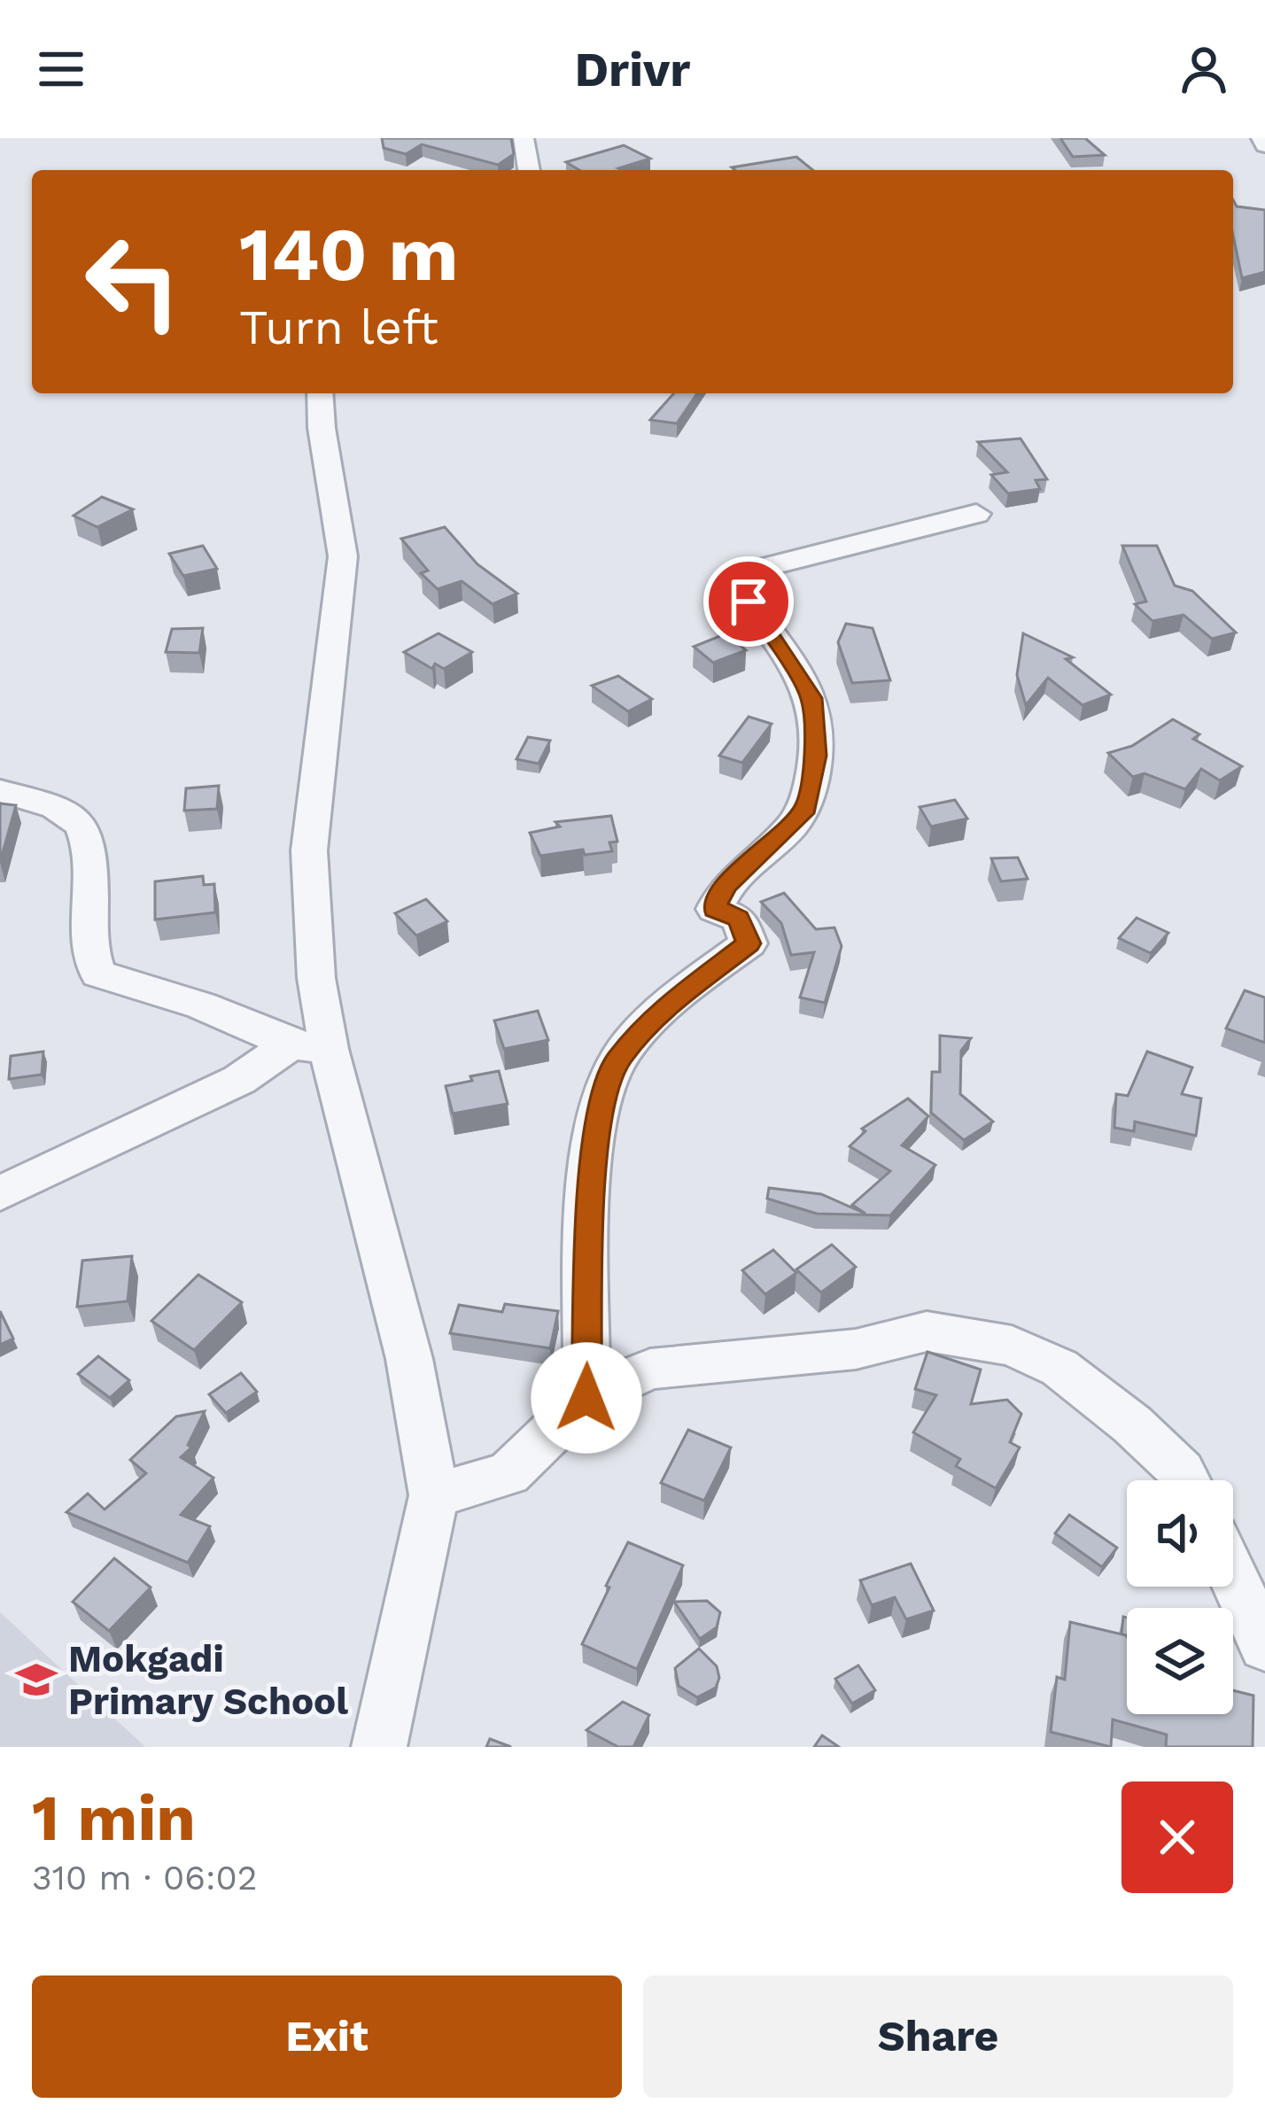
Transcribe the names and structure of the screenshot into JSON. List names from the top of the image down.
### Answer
{
  "places": {
    "school or university": ["Mokgadi Primary School"]
  },
  "page": {
    "header": "Drivr",
    "turn": ["140 m", "Turn left"],
    "heading": ["1 min", "310 m · 06:02"],
    "buttons": ["Exit", "Share"]
  }
}
